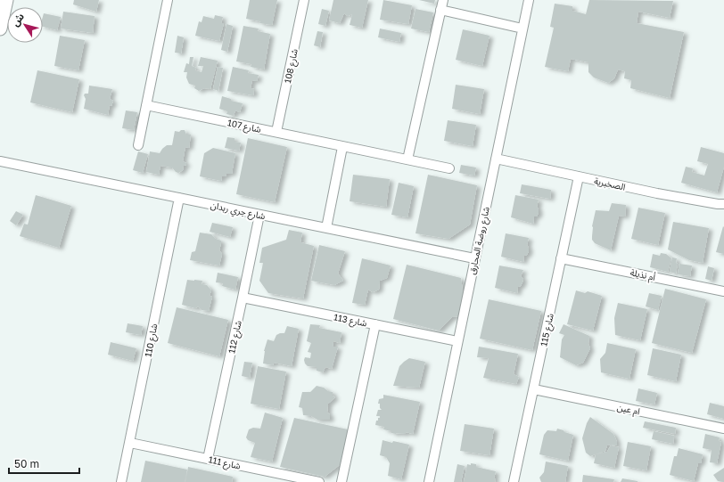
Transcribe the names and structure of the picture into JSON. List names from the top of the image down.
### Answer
{
  "streets": {
    "street": [
      "شارع 108",
      "شارع 107",
      "الصخبرية",
      "شارع جري ربدان",
      "شارع روضة المحارق",
      "أم نذيلة",
      "شارع 113",
      "شارع 115",
      "شارع 112",
      "شارع 110",
      "ام عين",
      "شارع 111"
    ]
  },
  "crossings": [
    ["شارع 108", "شارع 107"],
    ["الصخبرية", "شارع روضة المحارق"],
    ["الصخبرية", "شارع 115"],
    ["شارع جري ربدان", "شارع روضة المحارق"],
    ["شارع جري ربدان", "شارع 112"],
    ["شارع جري ربدان", "شارع 110"],
    ["شارع روضة المحارق", "شارع 113"],
    ["أم نذيلة", "شارع 115"],
    ["شارع 113", "شارع 112"],
    ["شارع 115", "ام عين"],
    ["شارع 112", "شارع 111"],
    ["شارع 110", "شارع 111"]
  ],
  "scale_bar": "50 m",
  "north": "top left"
}
